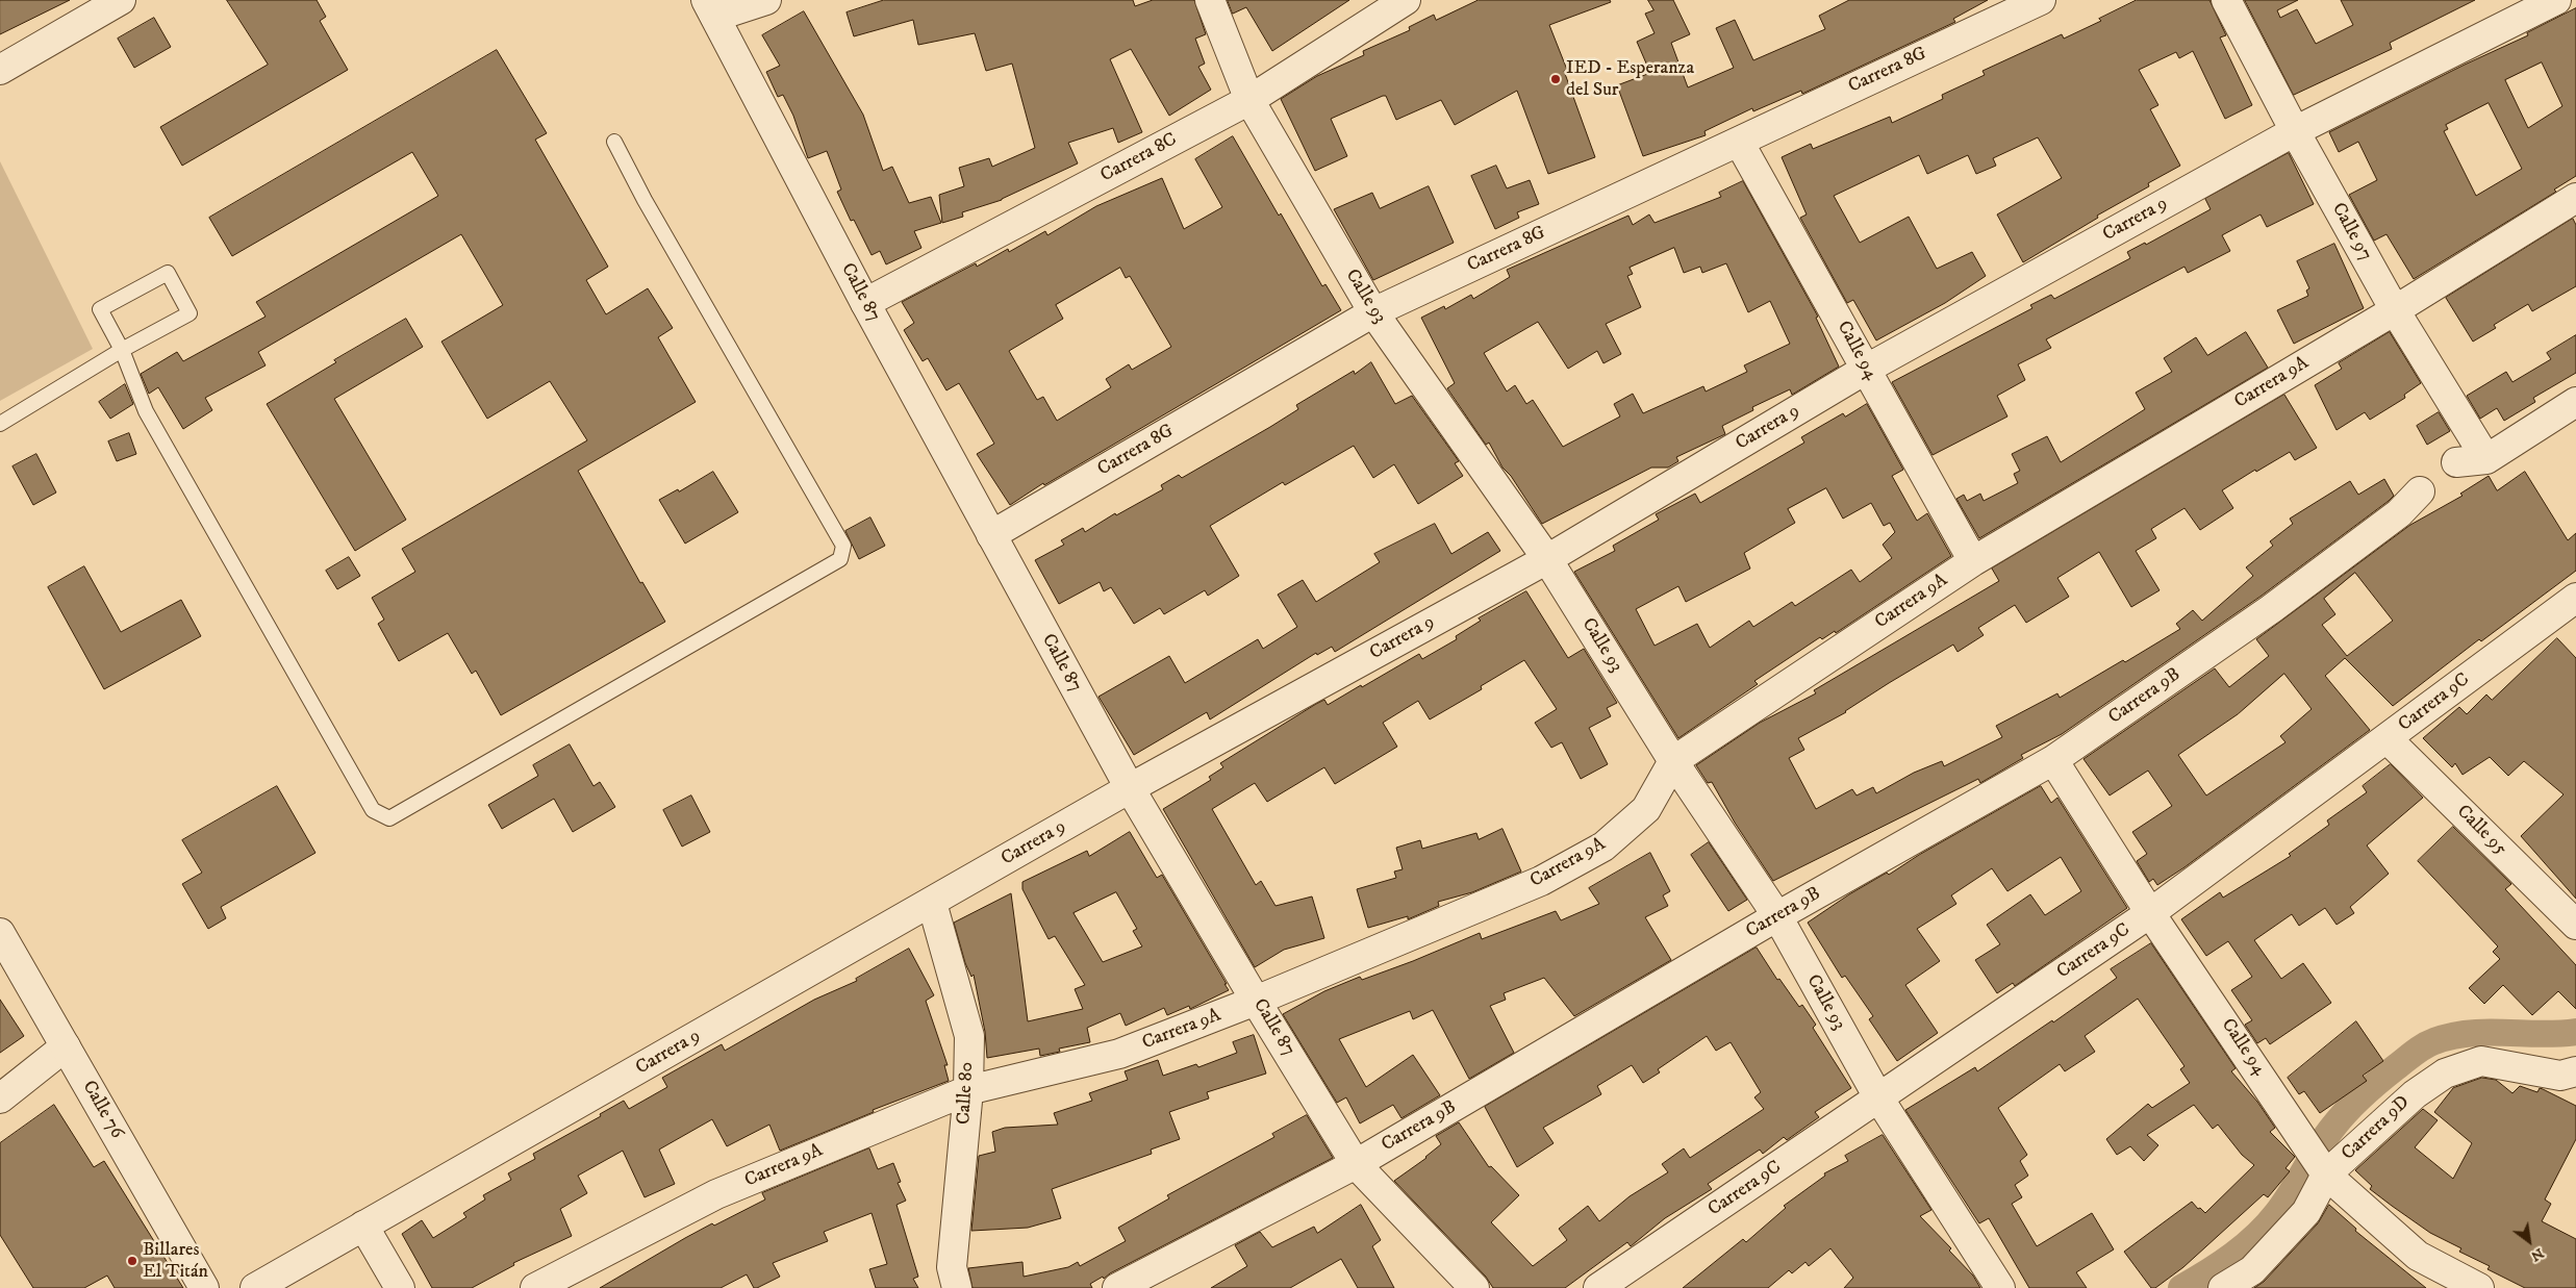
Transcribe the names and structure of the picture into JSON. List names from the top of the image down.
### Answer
{
  "streets": {
    "street": [
      "Carrera 8G",
      "Carrera 8C",
      "Carrera 9",
      "Calle 97",
      "Calle 87",
      "Calle 93",
      "Calle 94",
      "Carrera 9A",
      "Carrera 9B",
      "Carrera 9C",
      "Calle 95",
      "Calle 80",
      "Calle 76",
      "Carrera 9D"
    ]
  },
  "crossings": [
    ["Carrera 8G", "Calle 87"],
    ["Carrera 8G", "Calle 93"],
    ["Carrera 8G", "Calle 94"],
    ["Carrera 8C", "Calle 87"],
    ["Carrera 8C", "Calle 93"],
    ["Carrera 9", "Calle 97"],
    ["Carrera 9", "Calle 87"],
    ["Carrera 9", "Calle 93"],
    ["Carrera 9", "Calle 94"],
    ["Carrera 9", "Calle 80"],
    ["Calle 97", "Carrera 9A"],
    ["Calle 87", "Carrera 9A"],
    ["Calle 87", "Carrera 9B"],
    ["Calle 93", "Carrera 9A"],
    ["Calle 93", "Carrera 9B"],
    ["Calle 93", "Carrera 9C"],
    ["Calle 94", "Carrera 9A"],
    ["Calle 94", "Carrera 9B"],
    ["Calle 94", "Carrera 9C"],
    ["Calle 94", "Carrera 9D"],
    ["Carrera 9A", "Calle 80"],
    ["Carrera 9C", "Calle 95"]
  ],
  "places": ["IED - Esperanza del Sur", "Billares El Titán"],
  "north": "bottom right"
}
